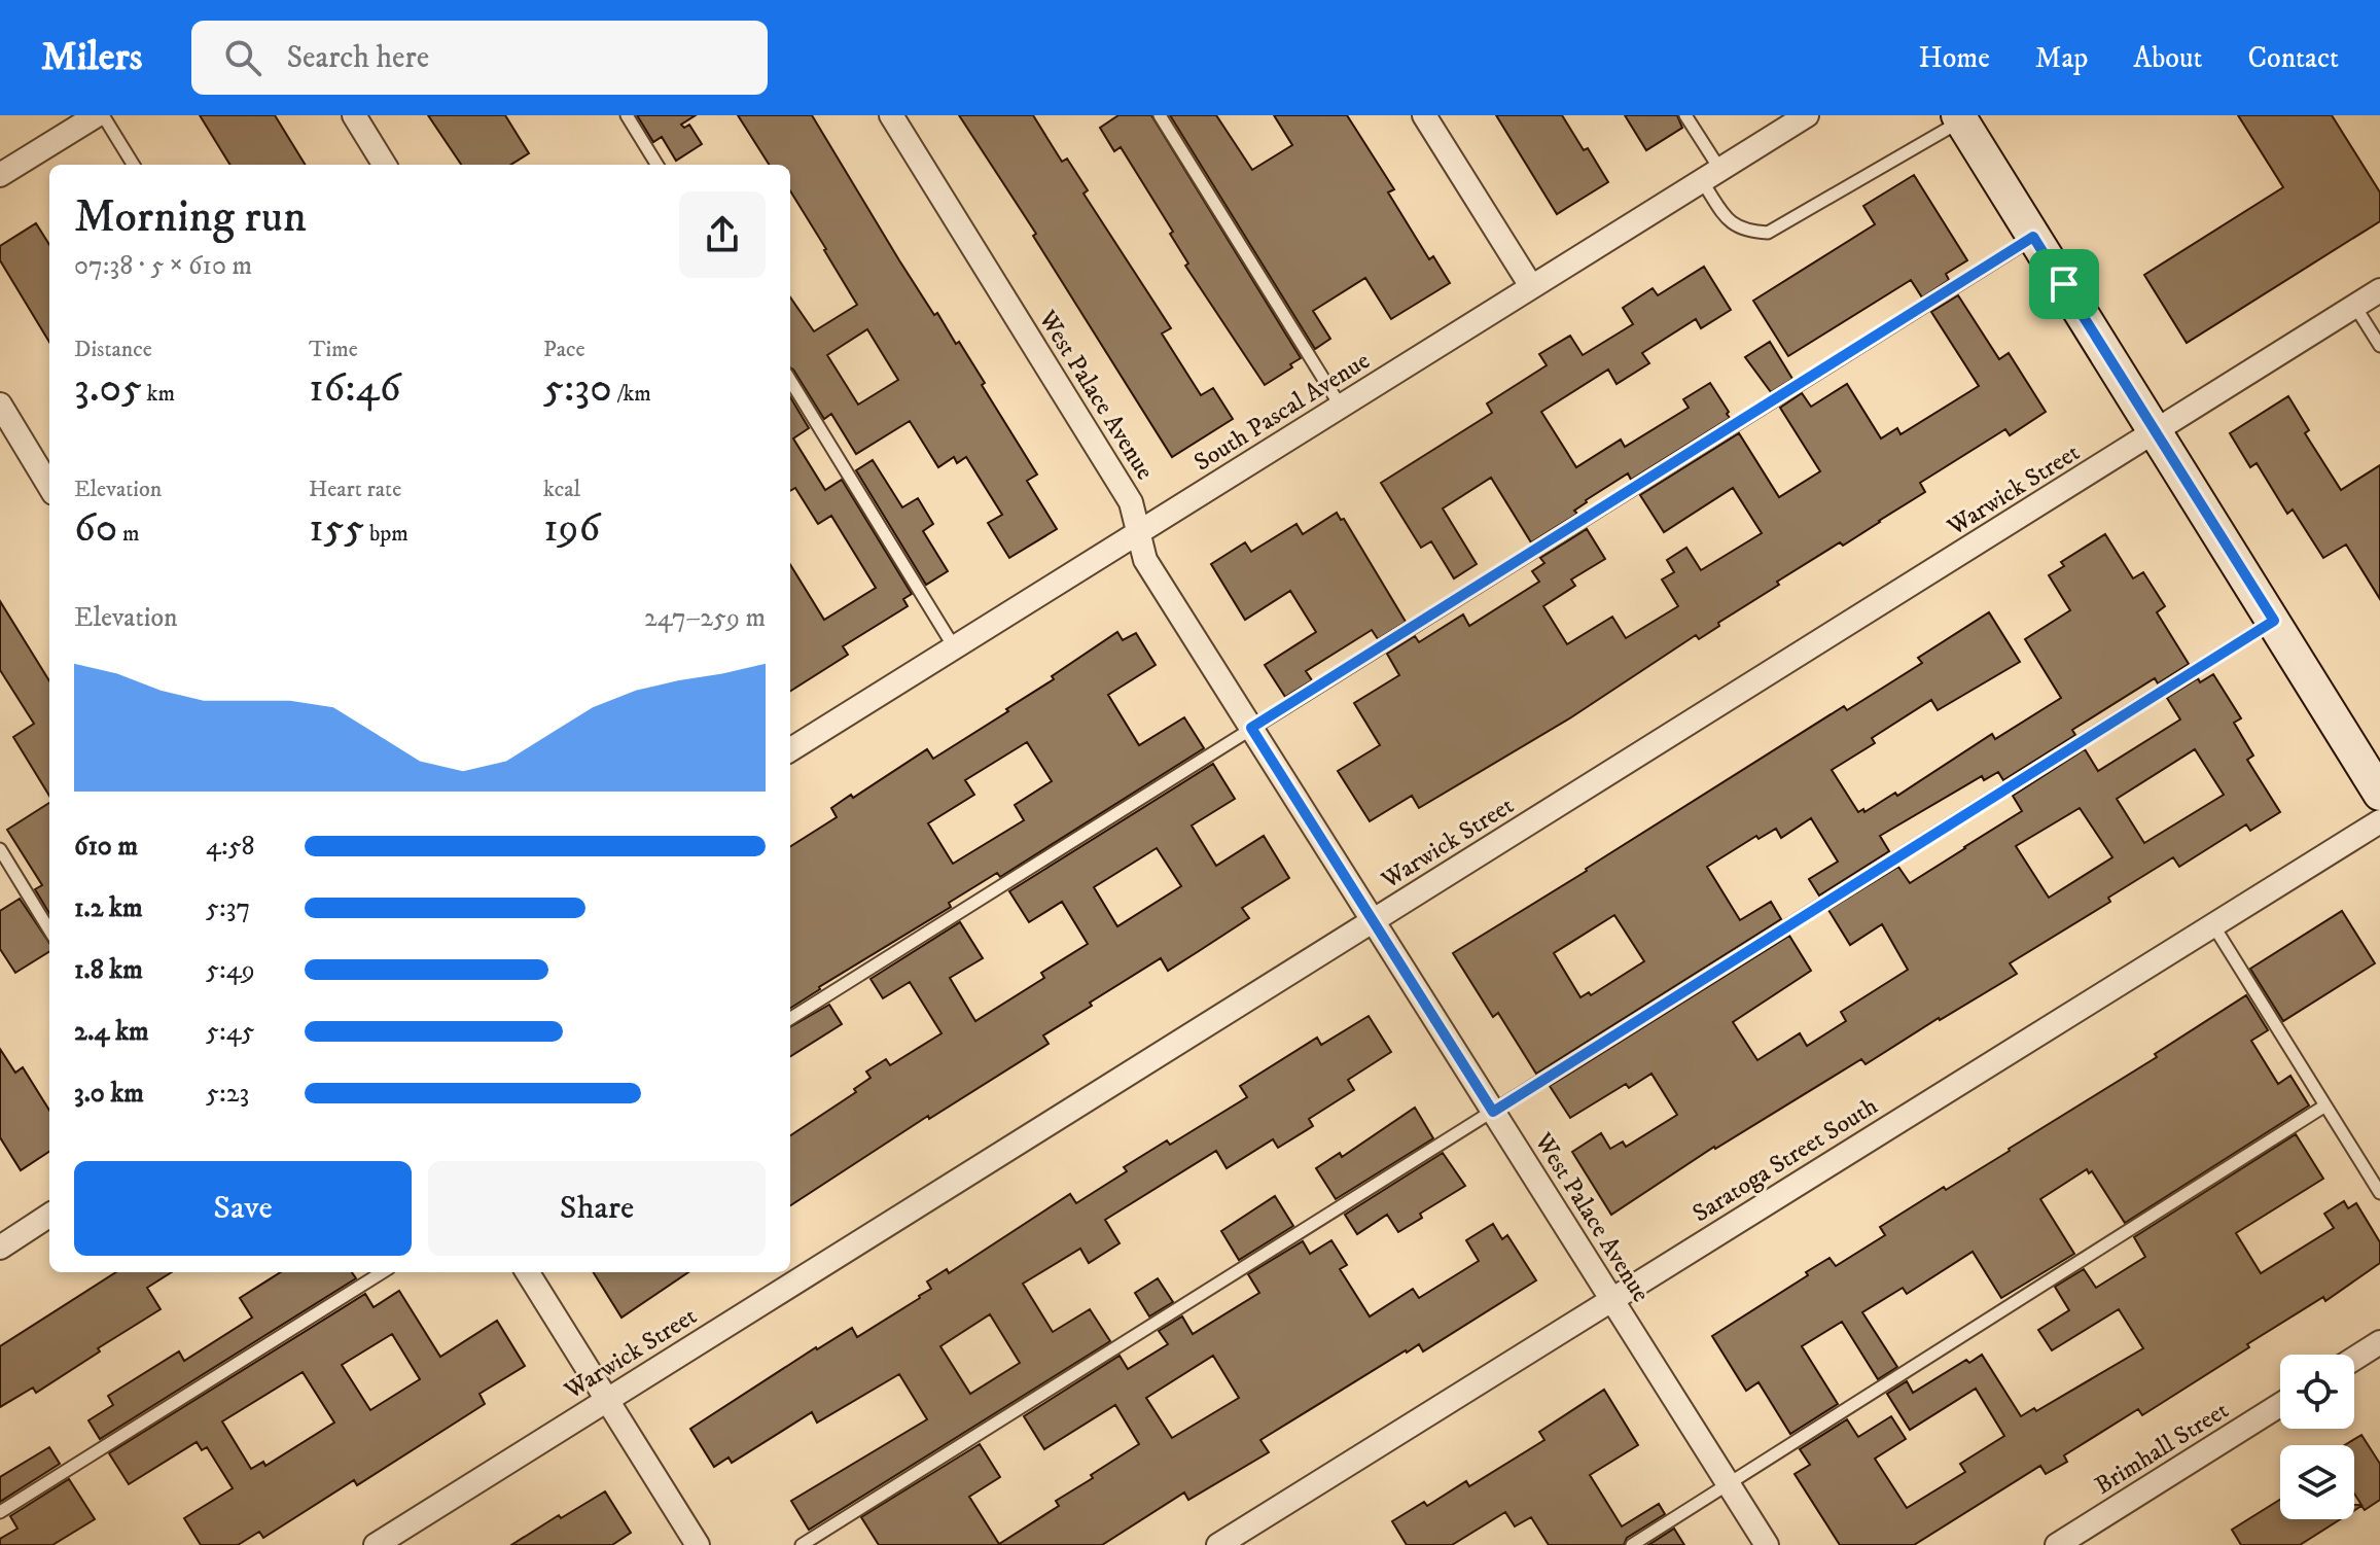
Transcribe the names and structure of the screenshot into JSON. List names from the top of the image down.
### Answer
{
  "streets": {
    "street": [
      "West Palace Avenue",
      "South Pascal Avenue",
      "Warwick Street",
      "Saratoga Street South",
      "Brimhall Street"
    ]
  },
  "crossings": [
    ["West Palace Avenue", "South Pascal Avenue"],
    ["West Palace Avenue", "Warwick Street"],
    ["West Palace Avenue", "Saratoga Street South"]
  ],
  "page": {
    "header": "Milers",
    "search": "Search here",
    "nav": [
      "Home",
      "Map",
      "About",
      "Contact"
    ],
    "heading": ["Morning run", "07:38 · 5 × 610 m"],
    "stats": [
      ["Distance", "3.05 km"],
      ["Time", "16:46"],
      ["Pace", "5:30 /km"],
      ["Elevation", "60 m"],
      ["Heart rate", "155 bpm"],
      ["kcal", "196"]
    ],
    "chart": ["Elevation", "247–259 m"],
    "list": [
      {
        "name": "610 m",
        "note": "4:58"
      },
      {
        "name": "1.2 km",
        "note": "5:37"
      },
      {
        "name": "1.8 km",
        "note": "5:49"
      },
      {
        "name": "2.4 km",
        "note": "5:45"
      },
      {
        "name": "3.0 km",
        "note": "5:23"
      }
    ],
    "buttons": ["Save", "Share"]
  }
}
